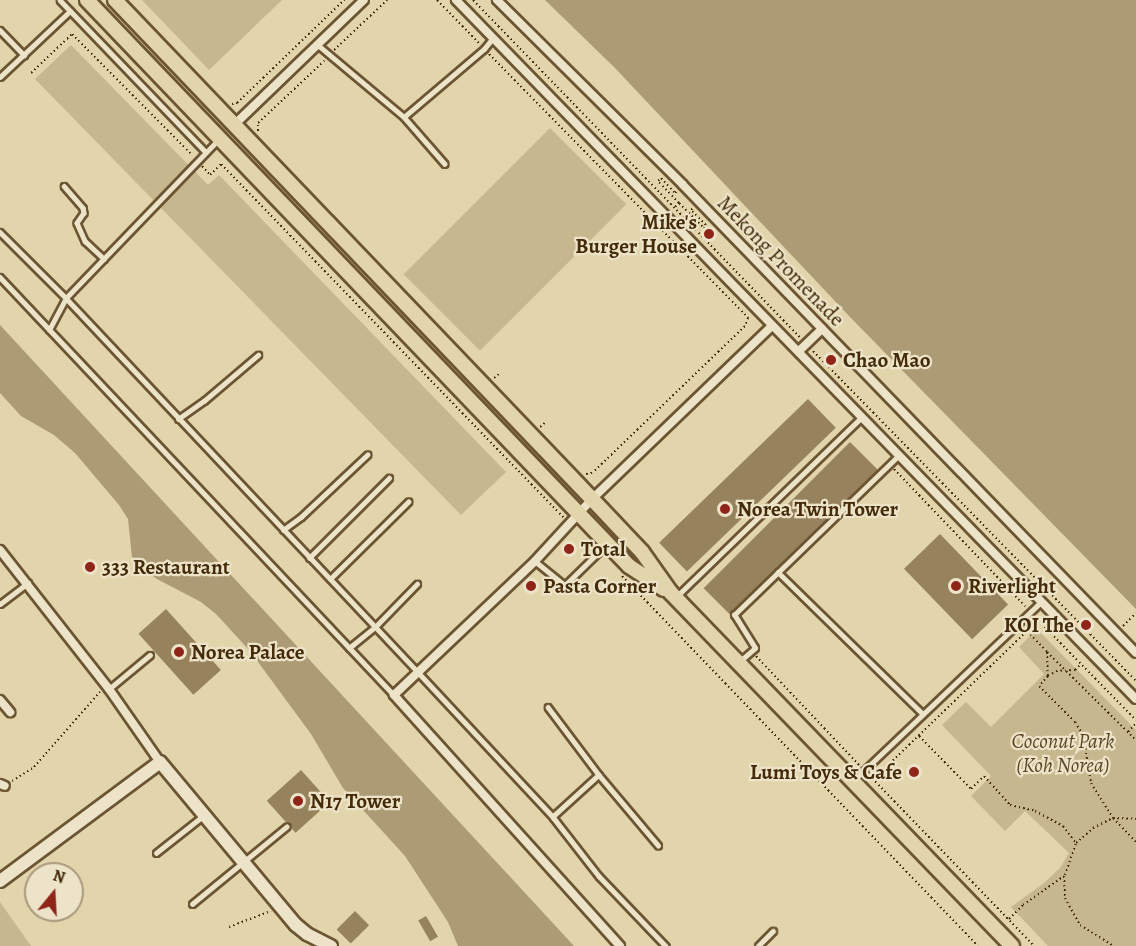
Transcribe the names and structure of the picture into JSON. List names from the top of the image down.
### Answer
{
  "streets": {
    "street": ["Mekong Promenade"]
  },
  "parks": ["Coconut Park (Koh Norea)"],
  "places": [
    "Mike's Burger House",
    "Chao Mao",
    "Norea Twin Tower",
    "Total",
    "333 Restaurant",
    "Pasta Corner",
    "Riverlight",
    "KOI The",
    "Norea Palace",
    "Lumi Toys & Cafe",
    "N17 Tower"
  ],
  "north": "top"
}
